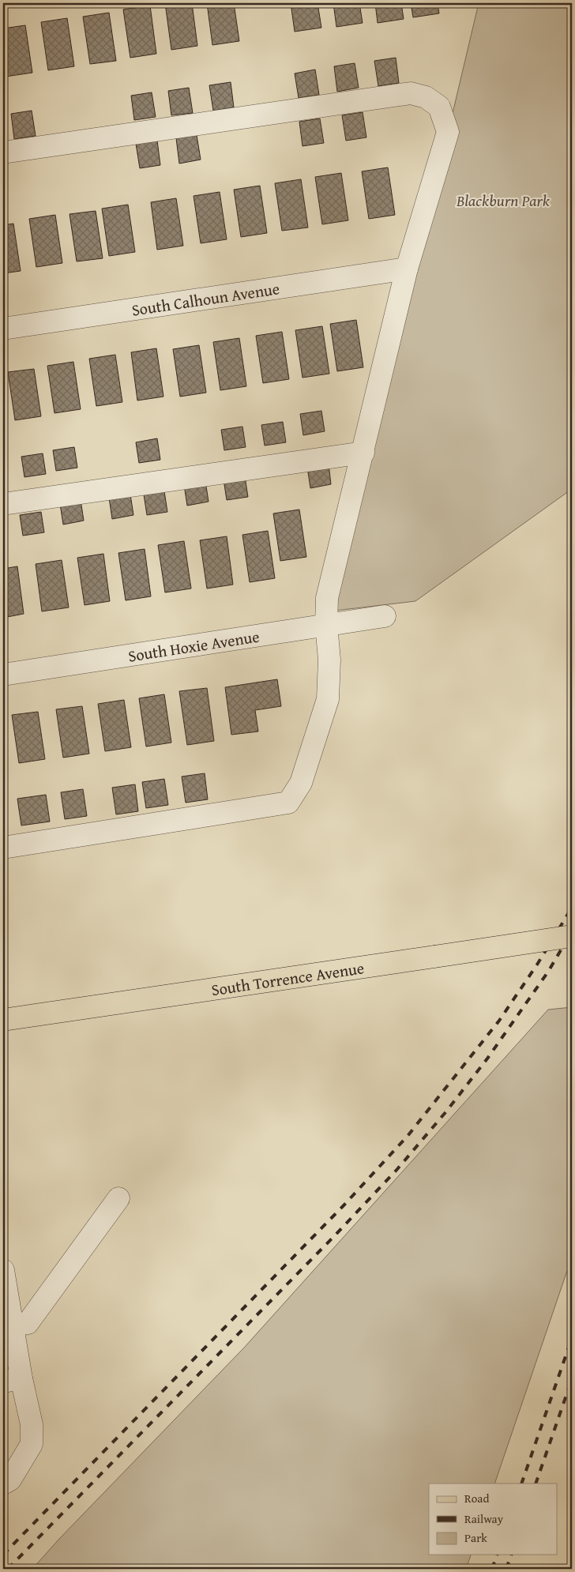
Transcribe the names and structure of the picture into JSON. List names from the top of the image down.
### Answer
{
  "streets": {
    "main road": ["South Torrence Avenue"],
    "street": ["South Calhoun Avenue", "South Hoxie Avenue"]
  },
  "parks": ["Blackburn Park"],
  "legend": ["Road", "Railway", "Park"]
}
